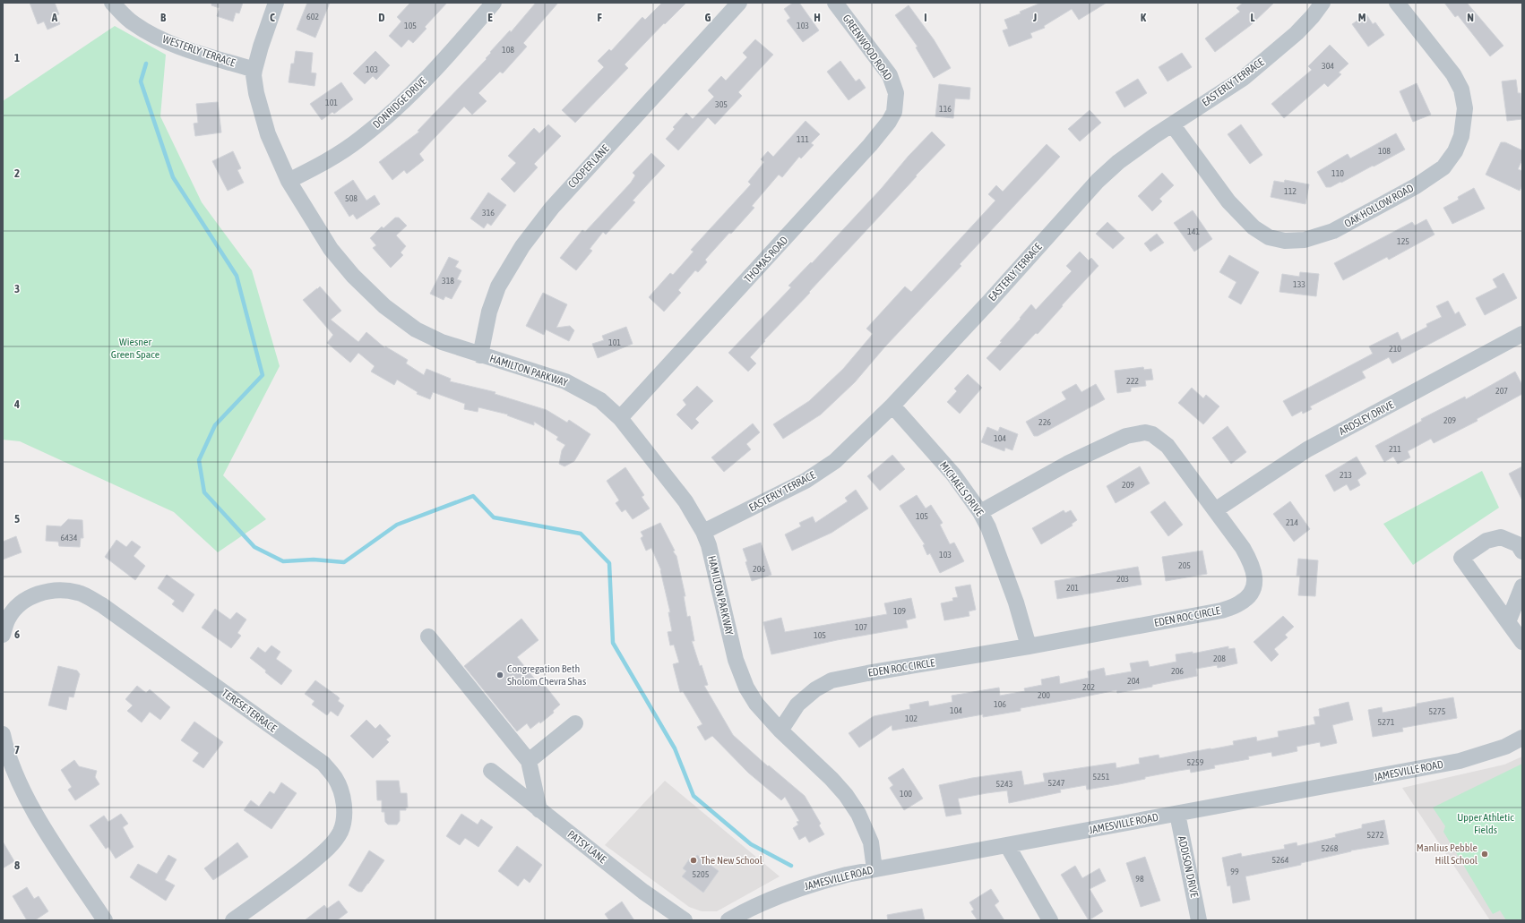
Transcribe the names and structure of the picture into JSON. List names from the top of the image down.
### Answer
{
  "streets": {
    "street": [
      "GREENWOOD ROAD",
      "WESTERLY TERRACE",
      "EASTERLY TERRACE",
      "DONRIDGE DRIVE",
      "COOPER LANE",
      "OAK HOLLOW ROAD",
      "THOMAS ROAD",
      "HAMILTON PARKWAY",
      "ARDSLEY DRIVE",
      "MICHAELS DRIVE",
      "EDEN ROC CIRCLE",
      "TERESE TERRACE",
      "JAMESVILLE ROAD",
      "PATSY LANE",
      "ADDISON DRIVE"
    ]
  },
  "crossings": [
    ["GREENWOOD ROAD", "THOMAS ROAD"],
    ["WESTERLY TERRACE", "HAMILTON PARKWAY"],
    ["EASTERLY TERRACE", "OAK HOLLOW ROAD"],
    ["EASTERLY TERRACE", "HAMILTON PARKWAY"],
    ["EASTERLY TERRACE", "MICHAELS DRIVE"],
    ["DONRIDGE DRIVE", "HAMILTON PARKWAY"],
    ["COOPER LANE", "HAMILTON PARKWAY"],
    ["THOMAS ROAD", "HAMILTON PARKWAY"],
    ["HAMILTON PARKWAY", "EDEN ROC CIRCLE"],
    ["HAMILTON PARKWAY", "JAMESVILLE ROAD"],
    ["ARDSLEY DRIVE", "EDEN ROC CIRCLE"],
    ["MICHAELS DRIVE", "EDEN ROC CIRCLE"],
    ["JAMESVILLE ROAD", "ADDISON DRIVE"]
  ],
  "parks": ["Wiesner Green Space", "Upper Athletic Fields"],
  "places": ["Congregation Beth Sholom Chevra Shas", "Manlius Pebble Hill School", "The New School"],
  "house_numbers": [
    "602",
    "105",
    "103",
    "108",
    "304",
    "103",
    "101",
    "305",
    "116",
    "111",
    "108",
    "110",
    "112",
    "508",
    "316",
    "141",
    "125",
    "318",
    "133",
    "101",
    "210",
    "222",
    "207",
    "209",
    "226",
    "104",
    "211",
    "213",
    "209",
    "105",
    "214",
    "6434",
    "103",
    "205",
    "206",
    "203",
    "201",
    "109",
    "107",
    "105",
    "208",
    "206",
    "204",
    "202",
    "200",
    "106",
    "104",
    "5275",
    "102",
    "5271",
    "5259",
    "5251",
    "5247",
    "5243",
    "100",
    "5272",
    "5268",
    "5264",
    "99",
    "5205",
    "98"
  ],
  "grid": {
    "columns": [
      "A",
      "B",
      "C",
      "D",
      "E",
      "F",
      "G",
      "H",
      "I",
      "J",
      "K",
      "L",
      "M",
      "N"
    ],
    "rows": [
      "1",
      "2",
      "3",
      "4",
      "5",
      "6",
      "7",
      "8"
    ]
  }
}
